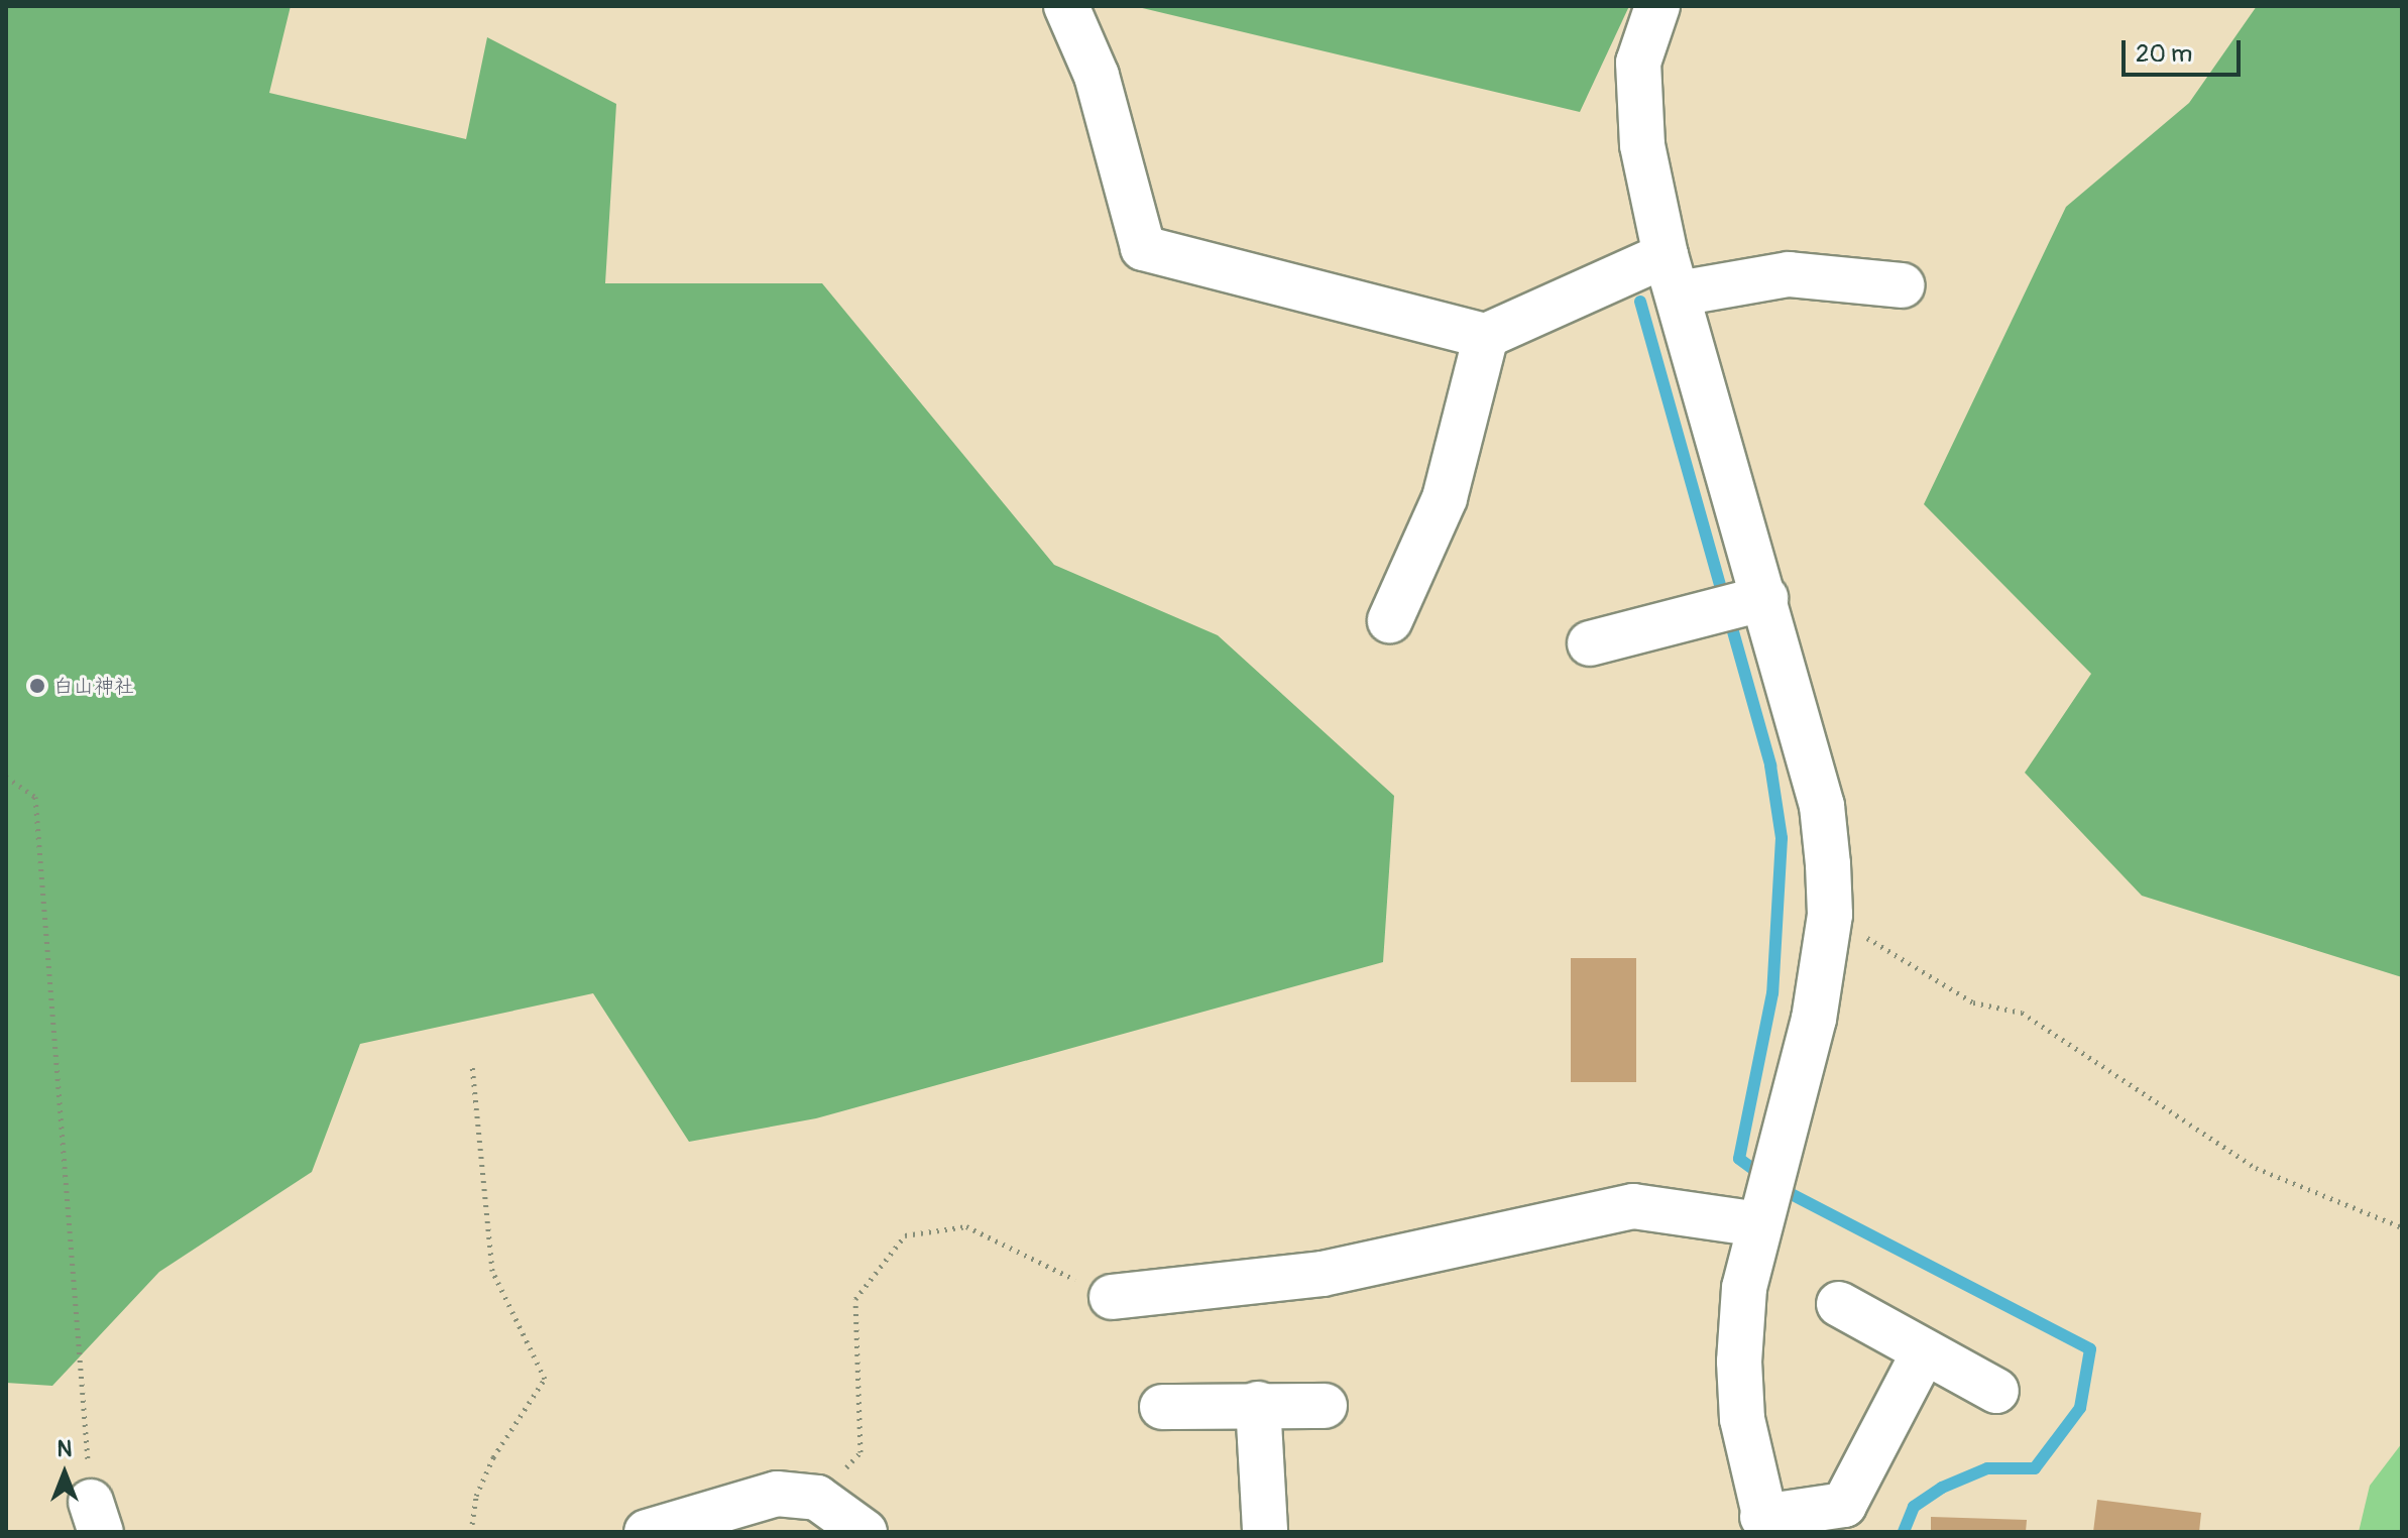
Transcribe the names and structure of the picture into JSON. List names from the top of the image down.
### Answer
{
  "places": ["白山神社"],
  "scale_bar": "20 m",
  "north": "top"
}
